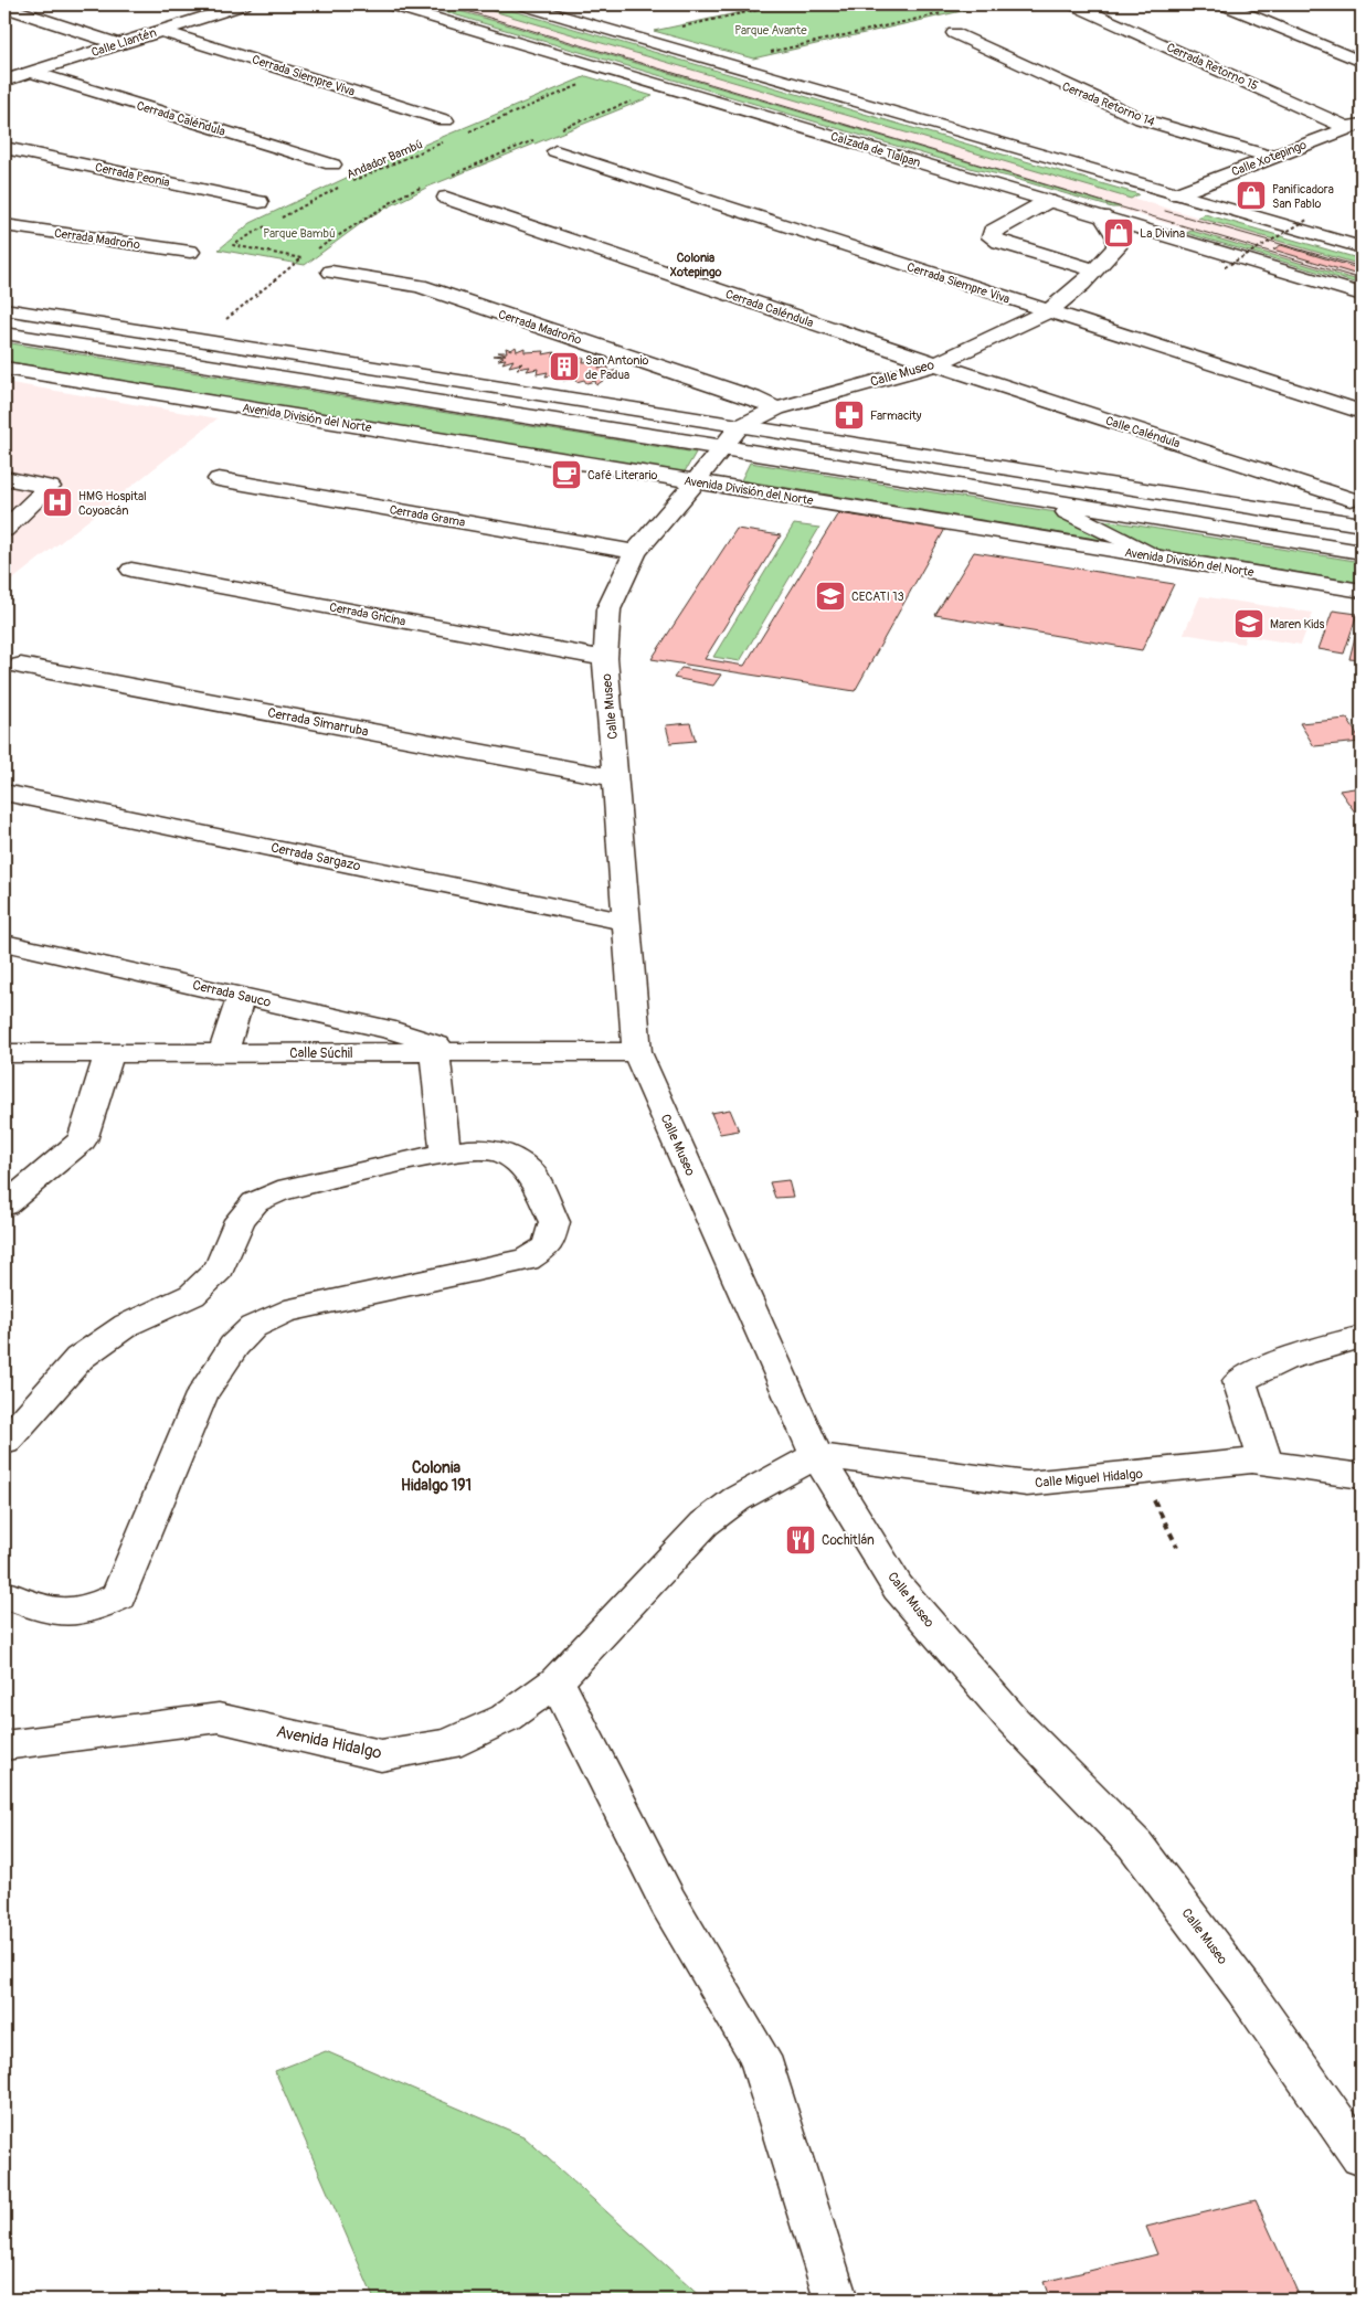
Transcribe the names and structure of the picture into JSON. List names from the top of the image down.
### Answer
{
  "streets": {
    "main road": [
      "Calle Llantén",
      "Cerrada Retorno 15",
      "Cerrada Siempre Viva",
      "Cerrada Retorno 14",
      "Cerrada Caléndula",
      "Calzada de Tlalpan",
      "Calle Xotepingo",
      "Cerrada Peonia",
      "Cerrada Madroño",
      "Calle Museo",
      "Avenida División del Norte",
      "Calle Caléndula",
      "Cerrada Grama",
      "Cerrada Gricina",
      "Cerrada Simarruba",
      "Cerrada Sargazo",
      "Cerrada Sauco",
      "Calle Súchil",
      "Calle Miguel Hidalgo",
      "Avenida Hidalgo"
    ],
    "path": ["Andador Bambú"]
  },
  "crossings": [
    ["Calle Llantén", "Cerrada Siempre Viva"],
    ["Calle Llantén", "Cerrada Caléndula"],
    ["Cerrada Retorno 15", "Calle Xotepingo"],
    ["Cerrada Siempre Viva", "Calle Museo"],
    ["Cerrada Retorno 14", "Calle Xotepingo"],
    ["Cerrada Caléndula", "Calle Museo"],
    ["Cerrada Caléndula", "Calle Caléndula"],
    ["Calzada de Tlalpan", "Calle Museo"],
    ["Cerrada Madroño", "Calle Museo"],
    ["Calle Museo", "Avenida División del Norte"],
    ["Calle Museo", "Calle Caléndula"],
    ["Calle Museo", "Cerrada Grama"],
    ["Calle Museo", "Cerrada Gricina"],
    ["Calle Museo", "Cerrada Simarruba"],
    ["Calle Museo", "Cerrada Sargazo"],
    ["Calle Museo", "Calle Súchil"],
    ["Calle Museo", "Calle Miguel Hidalgo"],
    ["Calle Museo", "Avenida Hidalgo"],
    ["Cerrada Sauco", "Calle Súchil"],
    ["Calle Miguel Hidalgo", "Avenida Hidalgo"]
  ],
  "districts": ["Colonia Xotepingo", "Colonia Hidalgo 191"],
  "parks": ["Parque Avante", "Parque Bambú"],
  "places": {
    "shop": ["Panificadora San Pablo", "La Divina"],
    "building": ["San Antonio de Padua"],
    "pharmacy": ["Farmacity"],
    "cafe": ["Café Literario"],
    "hospital": ["HMG Hospital Coyoacán"],
    "school or university": ["CECATI 13", "Maren Kids"],
    "restaurant": ["Cochitlán"]
  }
}
